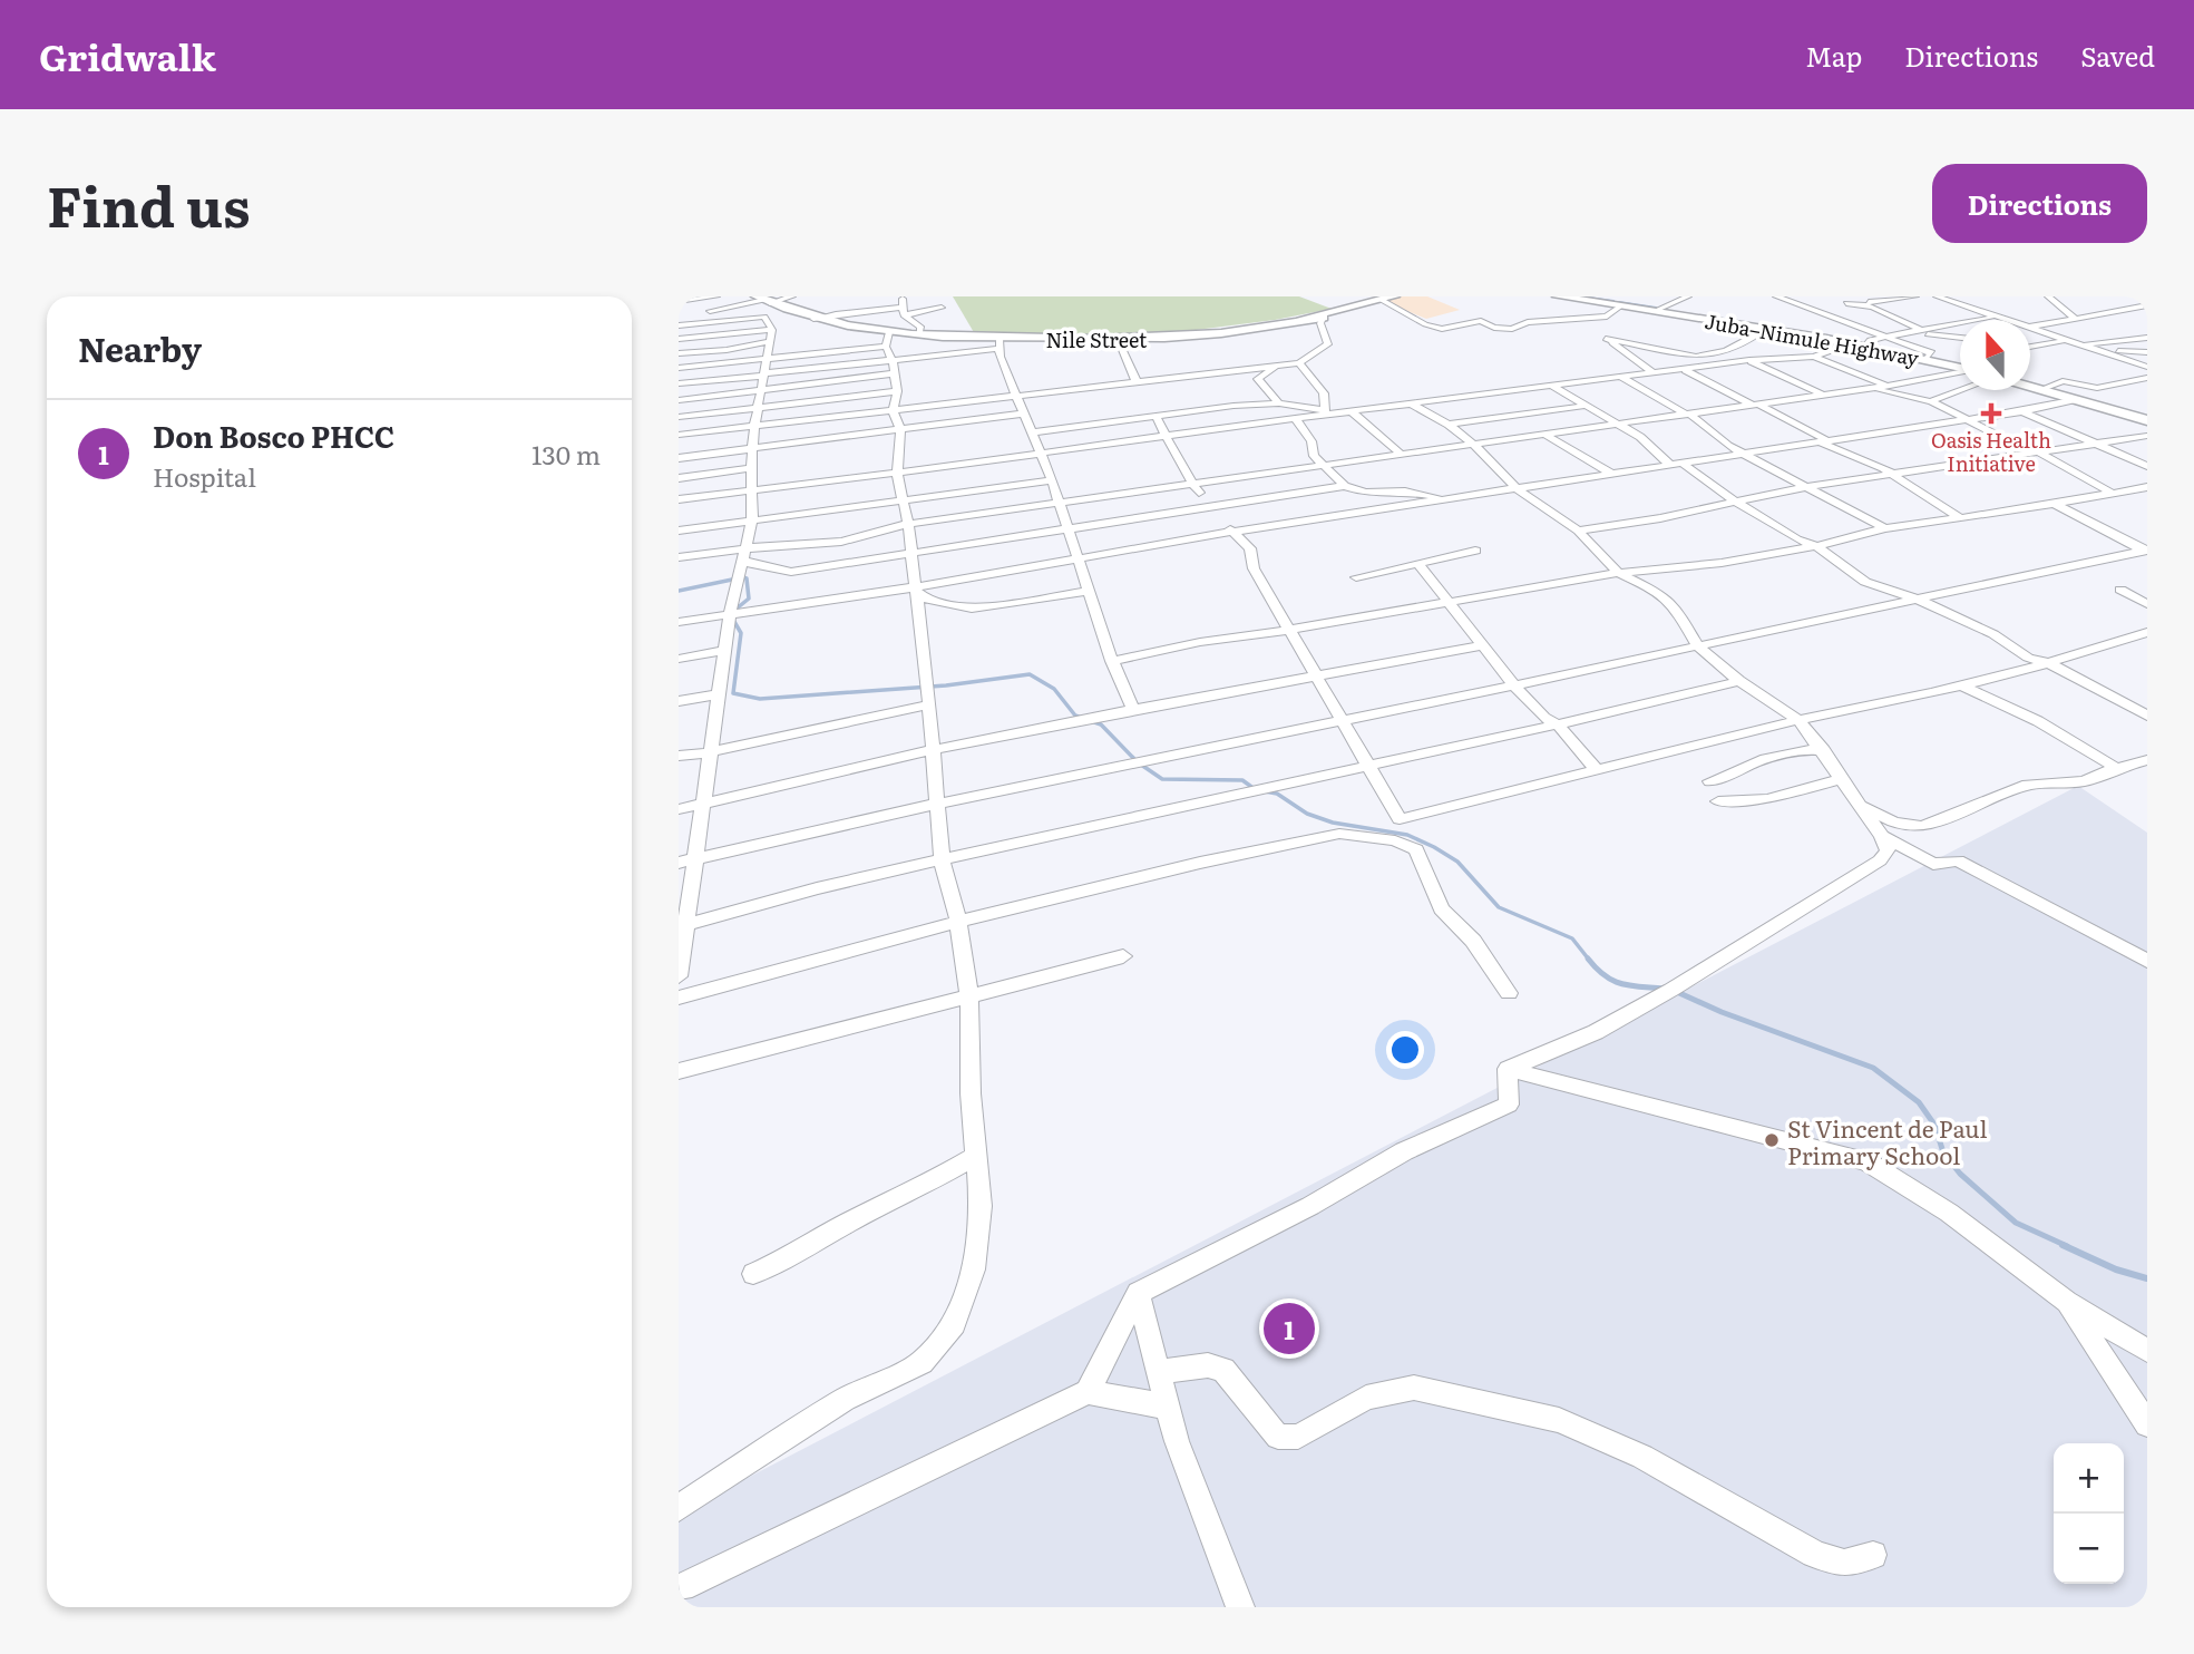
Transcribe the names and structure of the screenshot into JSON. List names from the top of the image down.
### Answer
{
  "streets": {
    "main road": ["Nile Street", "Juba–Nimule Highway"]
  },
  "places": {
    "health": ["Oasis Health Initiative"],
    "other": ["St Vincent de Paul Primary School"]
  },
  "north": "top",
  "page": {
    "header": "Gridwalk",
    "nav": ["Map", "Directions", "Saved"],
    "title": "Find us",
    "buttons": "Directions",
    "heading": "Nearby",
    "list": [
      {
        "mark": "1",
        "name": "Don Bosco PHCC",
        "note": "Hospital",
        "value": "130 m"
      }
    ],
    "pins": "1",
    "map_buttons": ["+", "−"]
  }
}
